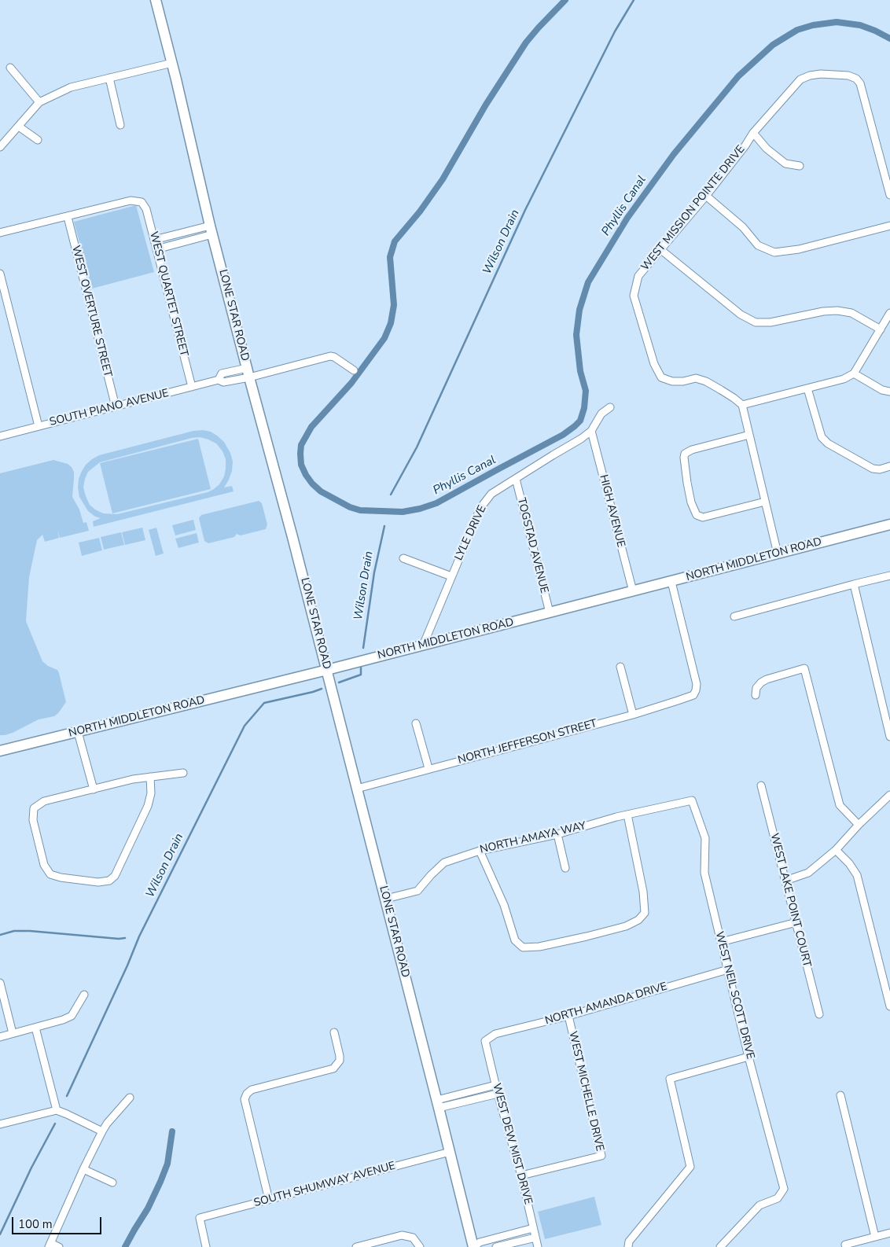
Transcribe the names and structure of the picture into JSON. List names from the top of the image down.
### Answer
{
  "streets": {
    "main road": ["LONE STAR ROAD", "NORTH MIDDLETON ROAD"],
    "street": [
      "WEST MISSION POINTE DRIVE",
      "WEST QUARTET STREET",
      "WEST OVERTURE STREET",
      "SOUTH PIANO AVENUE",
      "HIGH AVENUE",
      "LYLE DRIVE",
      "TOGSTAD AVENUE",
      "NORTH JEFFERSON STREET",
      "NORTH AMAYA WAY",
      "WEST LAKE POINT COURT",
      "WEST NEIL SCOTT DRIVE",
      "NORTH AMANDA DRIVE",
      "WEST MICHELLE DRIVE",
      "WEST DEW MIST DRIVE",
      "SOUTH SHUMWAY AVENUE"
    ]
  },
  "crossings": [
    ["WEST QUARTET STREET", "WEST OVERTURE STREET"],
    ["WEST QUARTET STREET", "SOUTH PIANO AVENUE"],
    ["WEST OVERTURE STREET", "SOUTH PIANO AVENUE"],
    ["LONE STAR ROAD", "SOUTH PIANO AVENUE"],
    ["LONE STAR ROAD", "NORTH MIDDLETON ROAD"],
    ["LONE STAR ROAD", "NORTH JEFFERSON STREET"],
    ["LONE STAR ROAD", "NORTH AMAYA WAY"],
    ["LONE STAR ROAD", "SOUTH SHUMWAY AVENUE"],
    ["HIGH AVENUE", "LYLE DRIVE"],
    ["HIGH AVENUE", "NORTH MIDDLETON ROAD"],
    ["LYLE DRIVE", "TOGSTAD AVENUE"],
    ["LYLE DRIVE", "NORTH MIDDLETON ROAD"],
    ["TOGSTAD AVENUE", "NORTH MIDDLETON ROAD"],
    ["NORTH MIDDLETON ROAD", "NORTH JEFFERSON STREET"],
    ["NORTH AMAYA WAY", "WEST NEIL SCOTT DRIVE"],
    ["WEST NEIL SCOTT DRIVE", "NORTH AMANDA DRIVE"],
    ["NORTH AMANDA DRIVE", "WEST MICHELLE DRIVE"],
    ["NORTH AMANDA DRIVE", "WEST DEW MIST DRIVE"],
    ["WEST MICHELLE DRIVE", "WEST DEW MIST DRIVE"]
  ],
  "water": ["Phyllis Canal", "Wilson Drain"],
  "scale_bar": "100 m"
}
